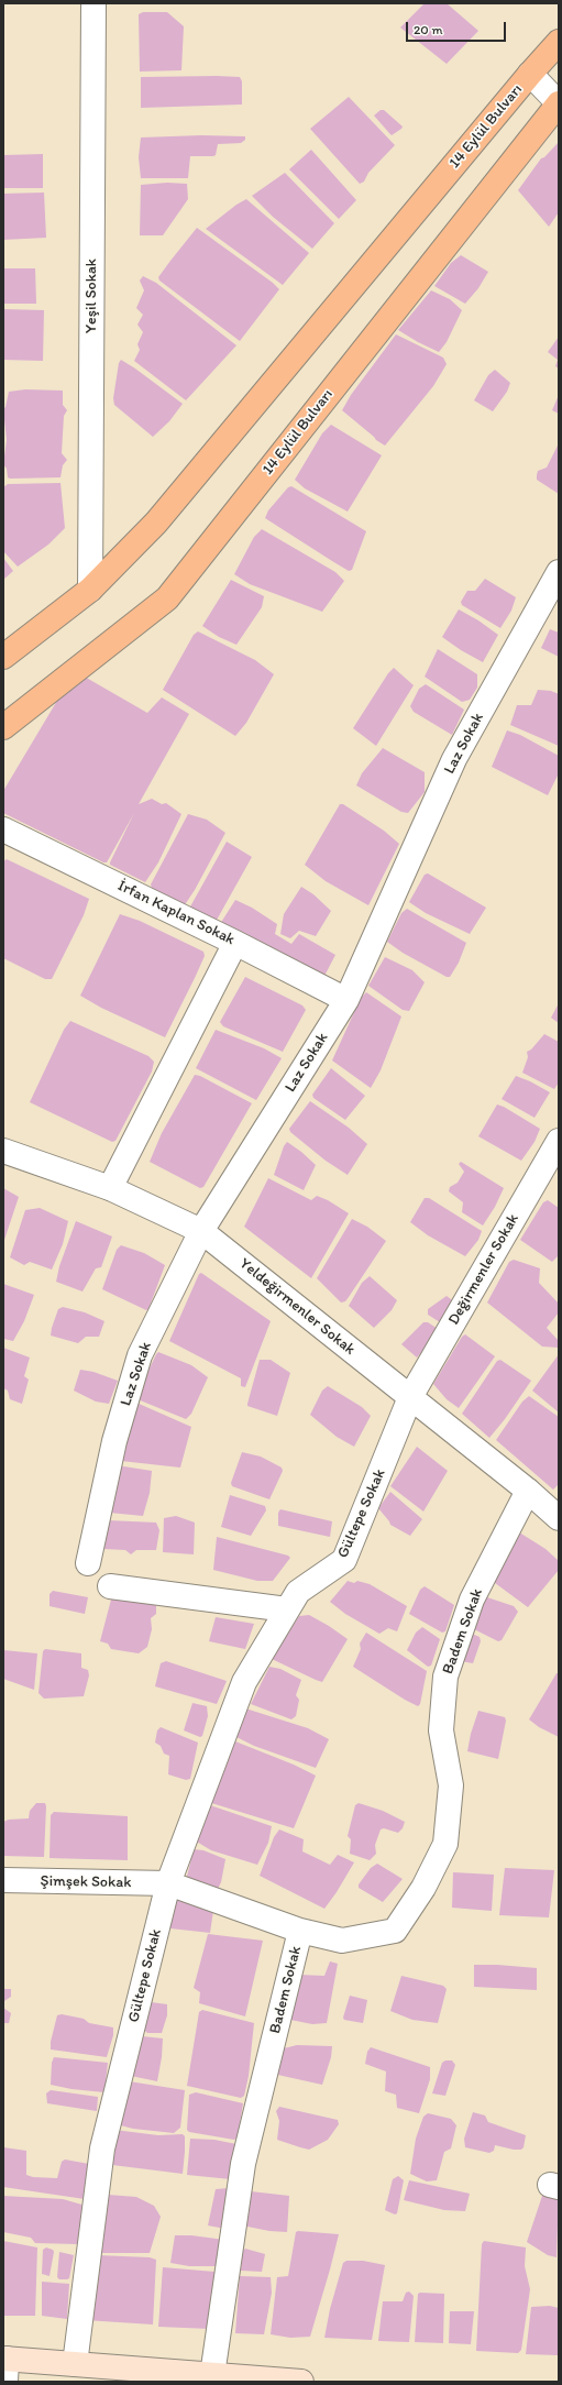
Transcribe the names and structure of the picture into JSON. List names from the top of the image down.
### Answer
{
  "streets": {
    "main road": ["14 Eylül Bulvarı"],
    "street": [
      "Yeşil Sokak",
      "Laz Sokak",
      "İrfan Kaplan Sokak",
      "Değirmenler Sokak",
      "Yeldeğirmenler Sokak",
      "Gültepe Sokak",
      "Badem Sokak",
      "Şimşek Sokak"
    ]
  },
  "crossings": [
    ["14 Eylül Bulvarı", "Yeşil Sokak"],
    ["Laz Sokak", "İrfan Kaplan Sokak"],
    ["Laz Sokak", "Yeldeğirmenler Sokak"],
    ["Değirmenler Sokak", "Yeldeğirmenler Sokak"],
    ["Değirmenler Sokak", "Gültepe Sokak"],
    ["Yeldeğirmenler Sokak", "Gültepe Sokak"],
    ["Yeldeğirmenler Sokak", "Badem Sokak"],
    ["Gültepe Sokak", "Şimşek Sokak"],
    ["Badem Sokak", "Şimşek Sokak"]
  ],
  "scale_bar": "20 m"
}
